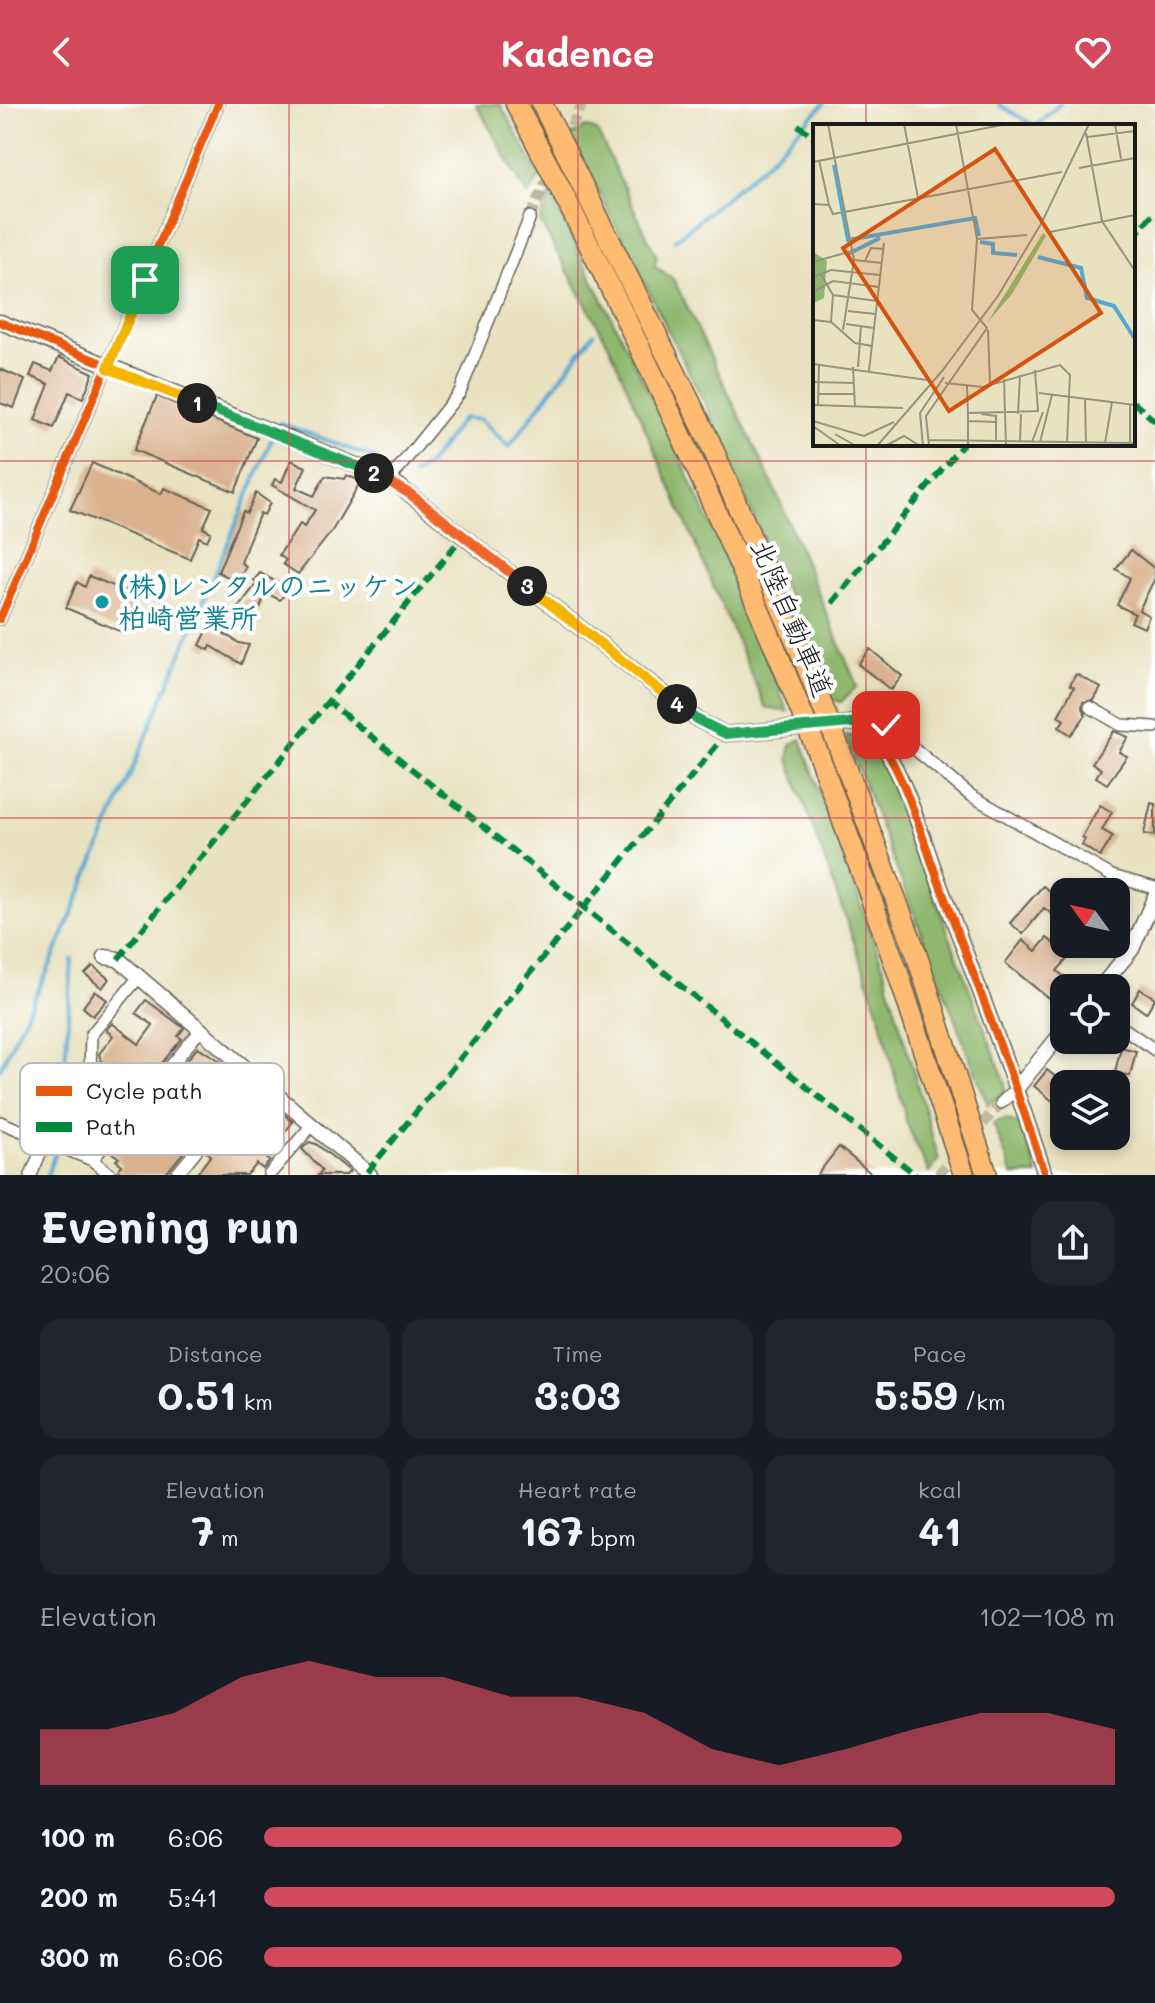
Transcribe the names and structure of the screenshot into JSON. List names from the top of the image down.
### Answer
{
  "streets": {
    "highway": ["北陸自動車道"]
  },
  "places": ["(株)レンタルのニッケン 柏崎営業所"],
  "legend": ["Cycle path", "Path"],
  "north": "top left",
  "page": {
    "header": "Kadence",
    "pins": [
      "1",
      "2",
      "3",
      "4"
    ],
    "heading": ["Evening run", "20:06"],
    "stats": [
      ["Distance", "0.51 km"],
      ["Time", "3:03"],
      ["Pace", "5:59 /km"],
      ["Elevation", "7 m"],
      ["Heart rate", "167 bpm"],
      ["kcal", "41"]
    ],
    "chart": ["Elevation", "102–108 m"],
    "list": [
      {
        "name": "100 m",
        "note": "6:06"
      },
      {
        "name": "200 m",
        "note": "5:41"
      },
      {
        "name": "300 m",
        "note": "6:06"
      }
    ]
  }
}
